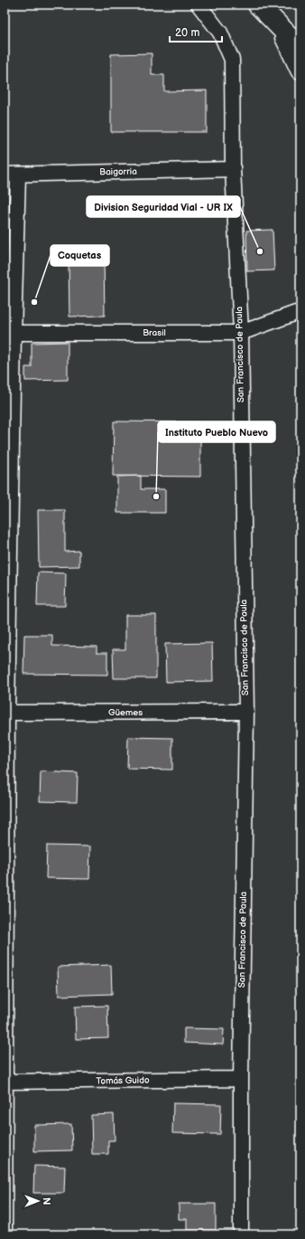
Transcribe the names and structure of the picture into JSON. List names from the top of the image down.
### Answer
{
  "streets": {
    "street": [
      "Baigorria",
      "Brasil",
      "San Francisco de Paula",
      "Güemes",
      "Tomás Guido"
    ]
  },
  "crossings": [
    ["Baigorria", "San Francisco de Paula"],
    ["Brasil", "San Francisco de Paula"],
    ["San Francisco de Paula", "Güemes"],
    ["San Francisco de Paula", "Tomás Guido"]
  ],
  "places": ["Division Seguridad Vial - UR IX", "Coquetas", "Instituto Pueblo Nuevo"],
  "scale_bar": "20 m",
  "north": "right"
}
